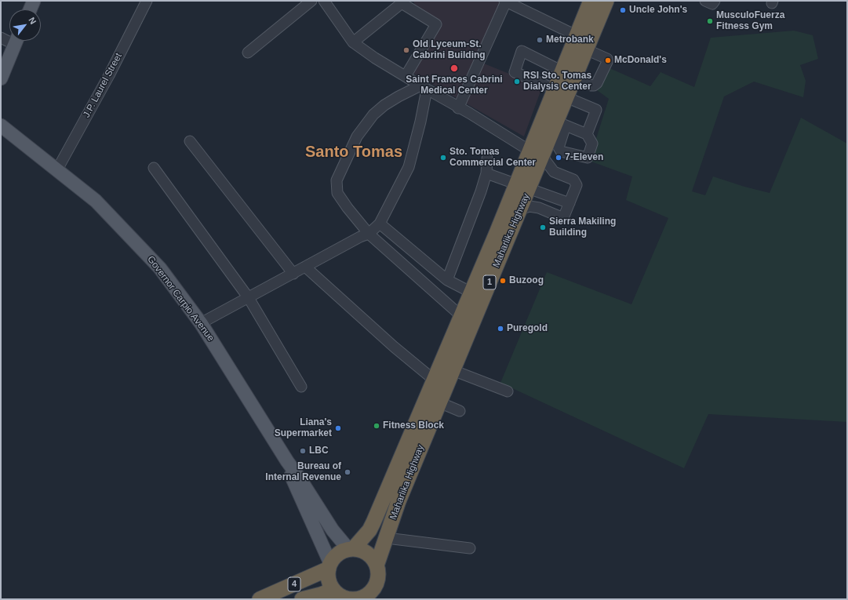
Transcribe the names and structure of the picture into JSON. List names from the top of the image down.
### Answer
{
  "streets": {
    "highway": ["Maharlika Highway", "1", "4"],
    "main road": ["Governor Carpio Avenue"],
    "street": ["J.P. Laurel Street"]
  },
  "crossings": [
    ["J.P. Laurel Street", "Governor Carpio Avenue"],
    ["Maharlika Highway", "1"],
    ["Maharlika Highway", "Governor Carpio Avenue"],
    ["Maharlika Highway", "4"],
    ["1", "Governor Carpio Avenue"],
    ["1", "4"],
    ["Governor Carpio Avenue", "4"]
  ],
  "districts": ["Santo Tomas"],
  "places": [
    "Uncle John's",
    "MusculoFuerza Fitness Gym",
    "Metrobank",
    "Old Lyceum-St. Cabrini Building",
    "McDonald's",
    "Saint Frances Cabrini Medical Center",
    "RSI Sto. Tomas Dialysis Center",
    "Sto. Tomas Commercial Center",
    "7-Eleven",
    "Sierra Makiling Building",
    "Buzoog",
    "Puregold",
    "Fitness Block",
    "Liana's Supermarket",
    "LBC",
    "Bureau of Internal Revenue"
  ],
  "north": "top right"
}
